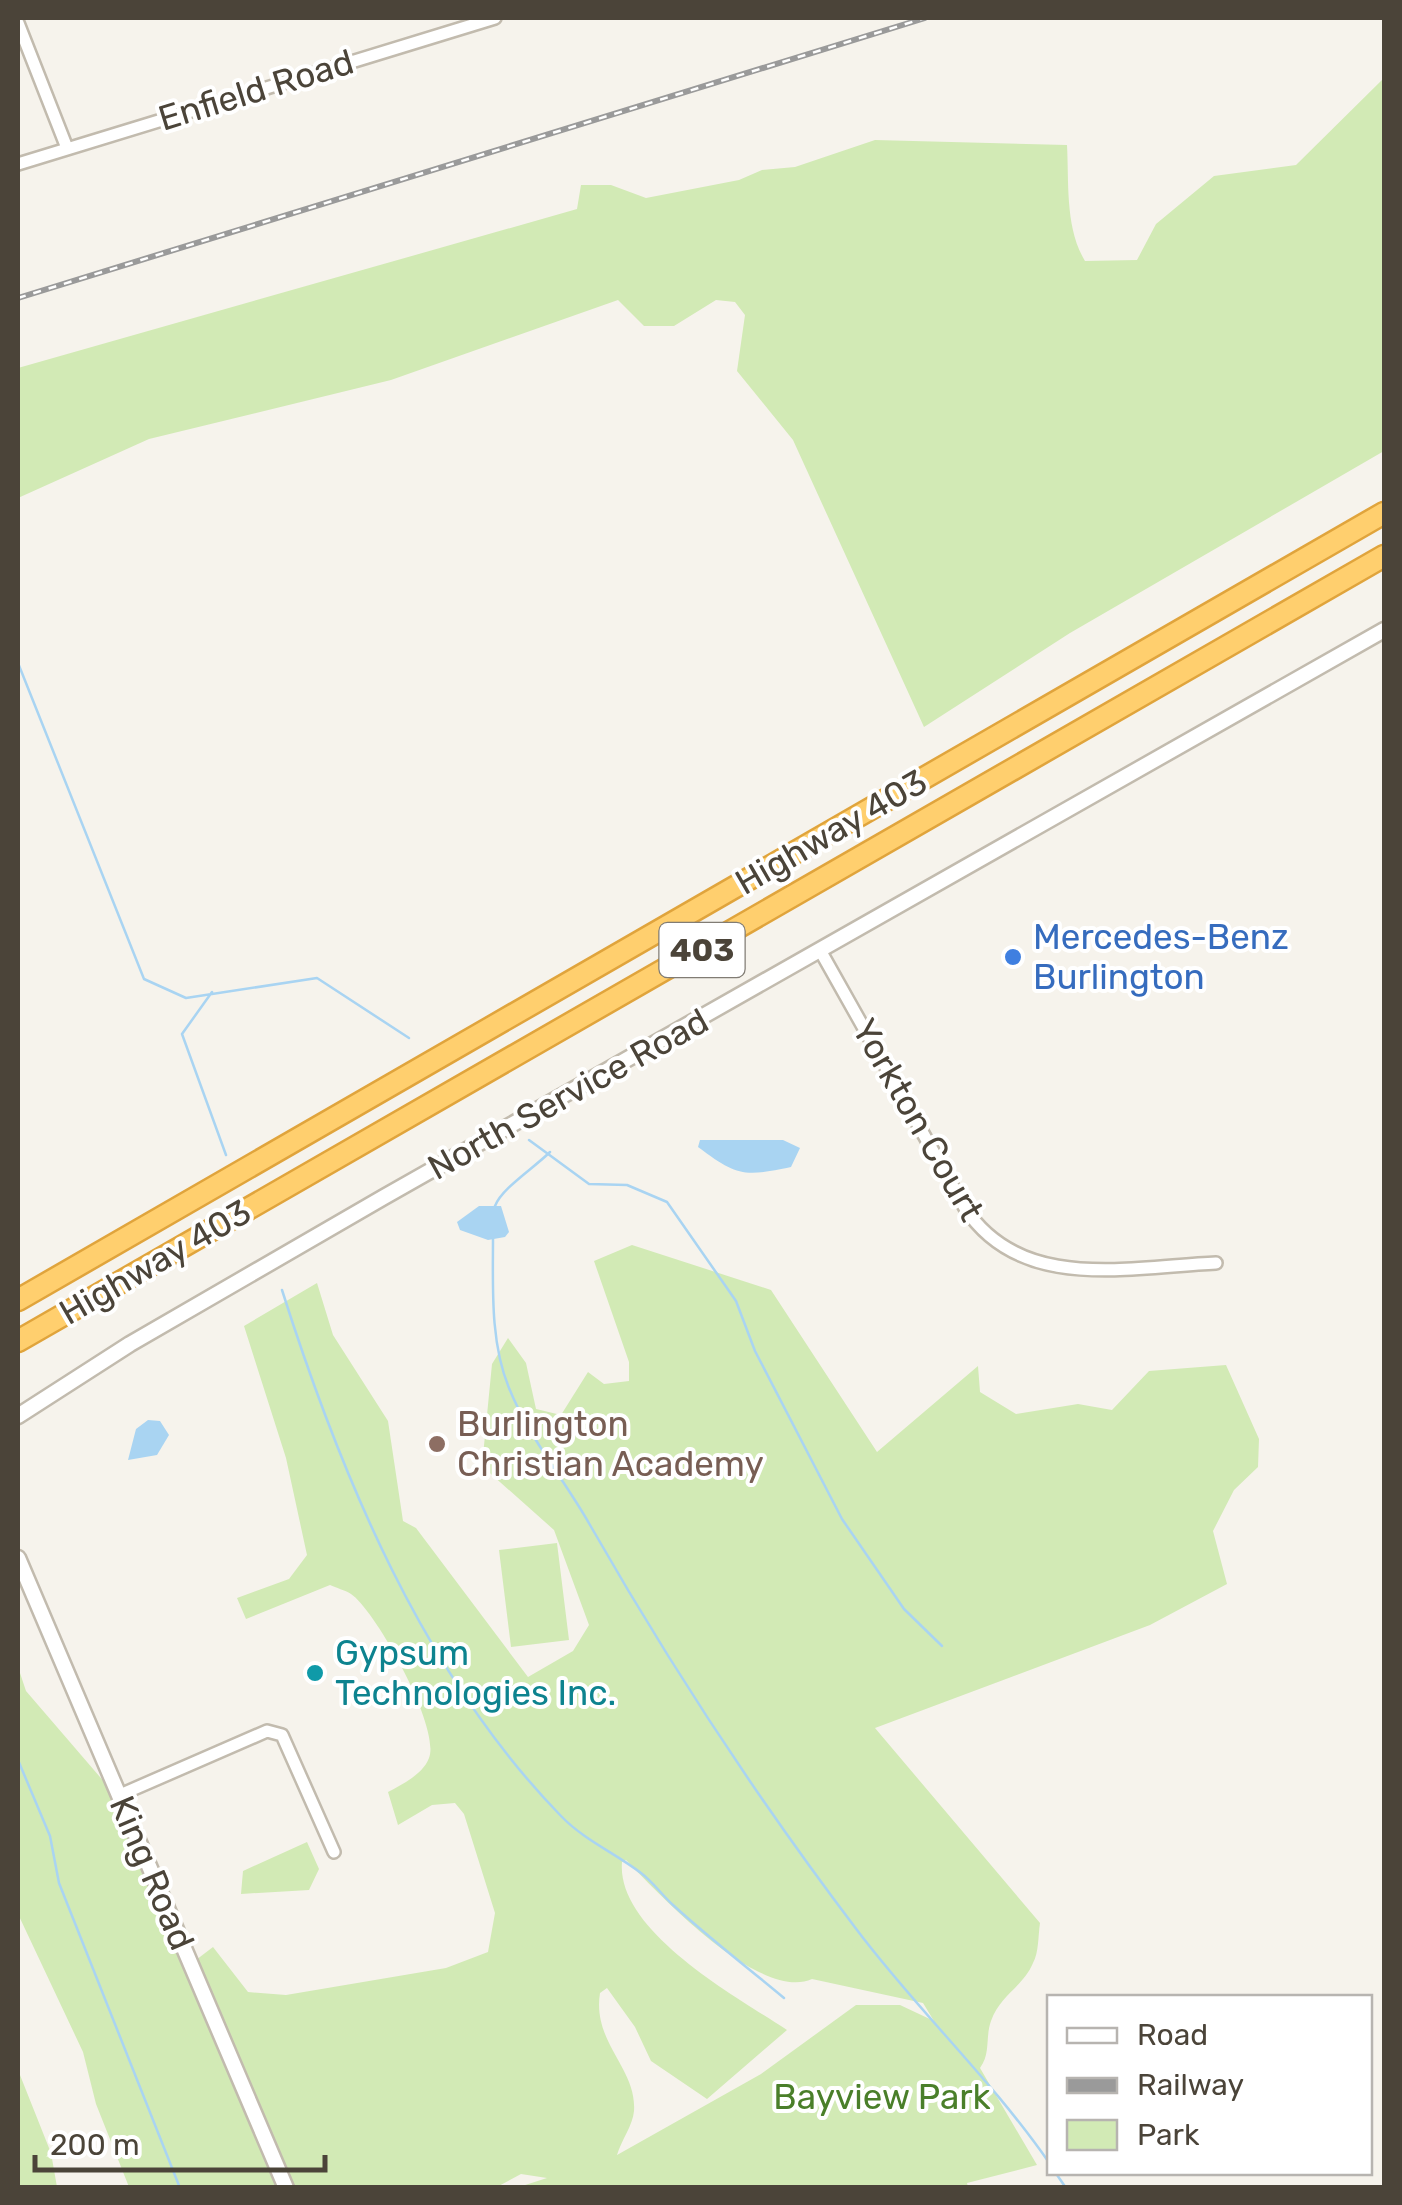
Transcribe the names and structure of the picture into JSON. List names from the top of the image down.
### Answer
{
  "streets": {
    "highway": ["Highway 403", "403"],
    "street": [
      "Enfield Road",
      "North Service Road",
      "Yorkton Court",
      "King Road"
    ]
  },
  "crossings": [
    ["North Service Road", "Yorkton Court"]
  ],
  "parks": ["Bayview Park"],
  "places": ["Mercedes-Benz Burlington", "Burlington Christian Academy", "Gypsum Technologies Inc."],
  "legend": ["Road", "Railway", "Park"],
  "scale_bar": "200 m"
}
